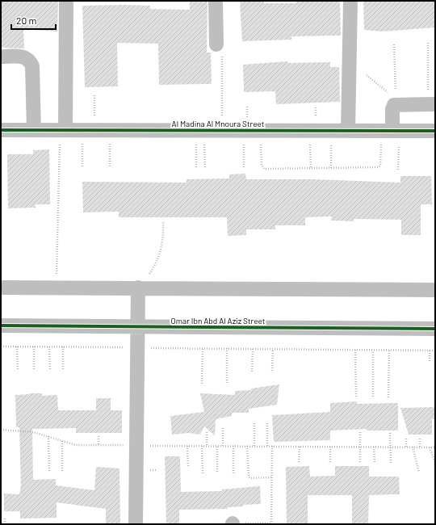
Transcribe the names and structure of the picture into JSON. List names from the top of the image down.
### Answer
{
  "streets": {
    "street": ["Al Madina Al Mnoura Street", "Omar Ibn Abd Al Aziz Street"]
  },
  "scale_bar": "20 m"
}
